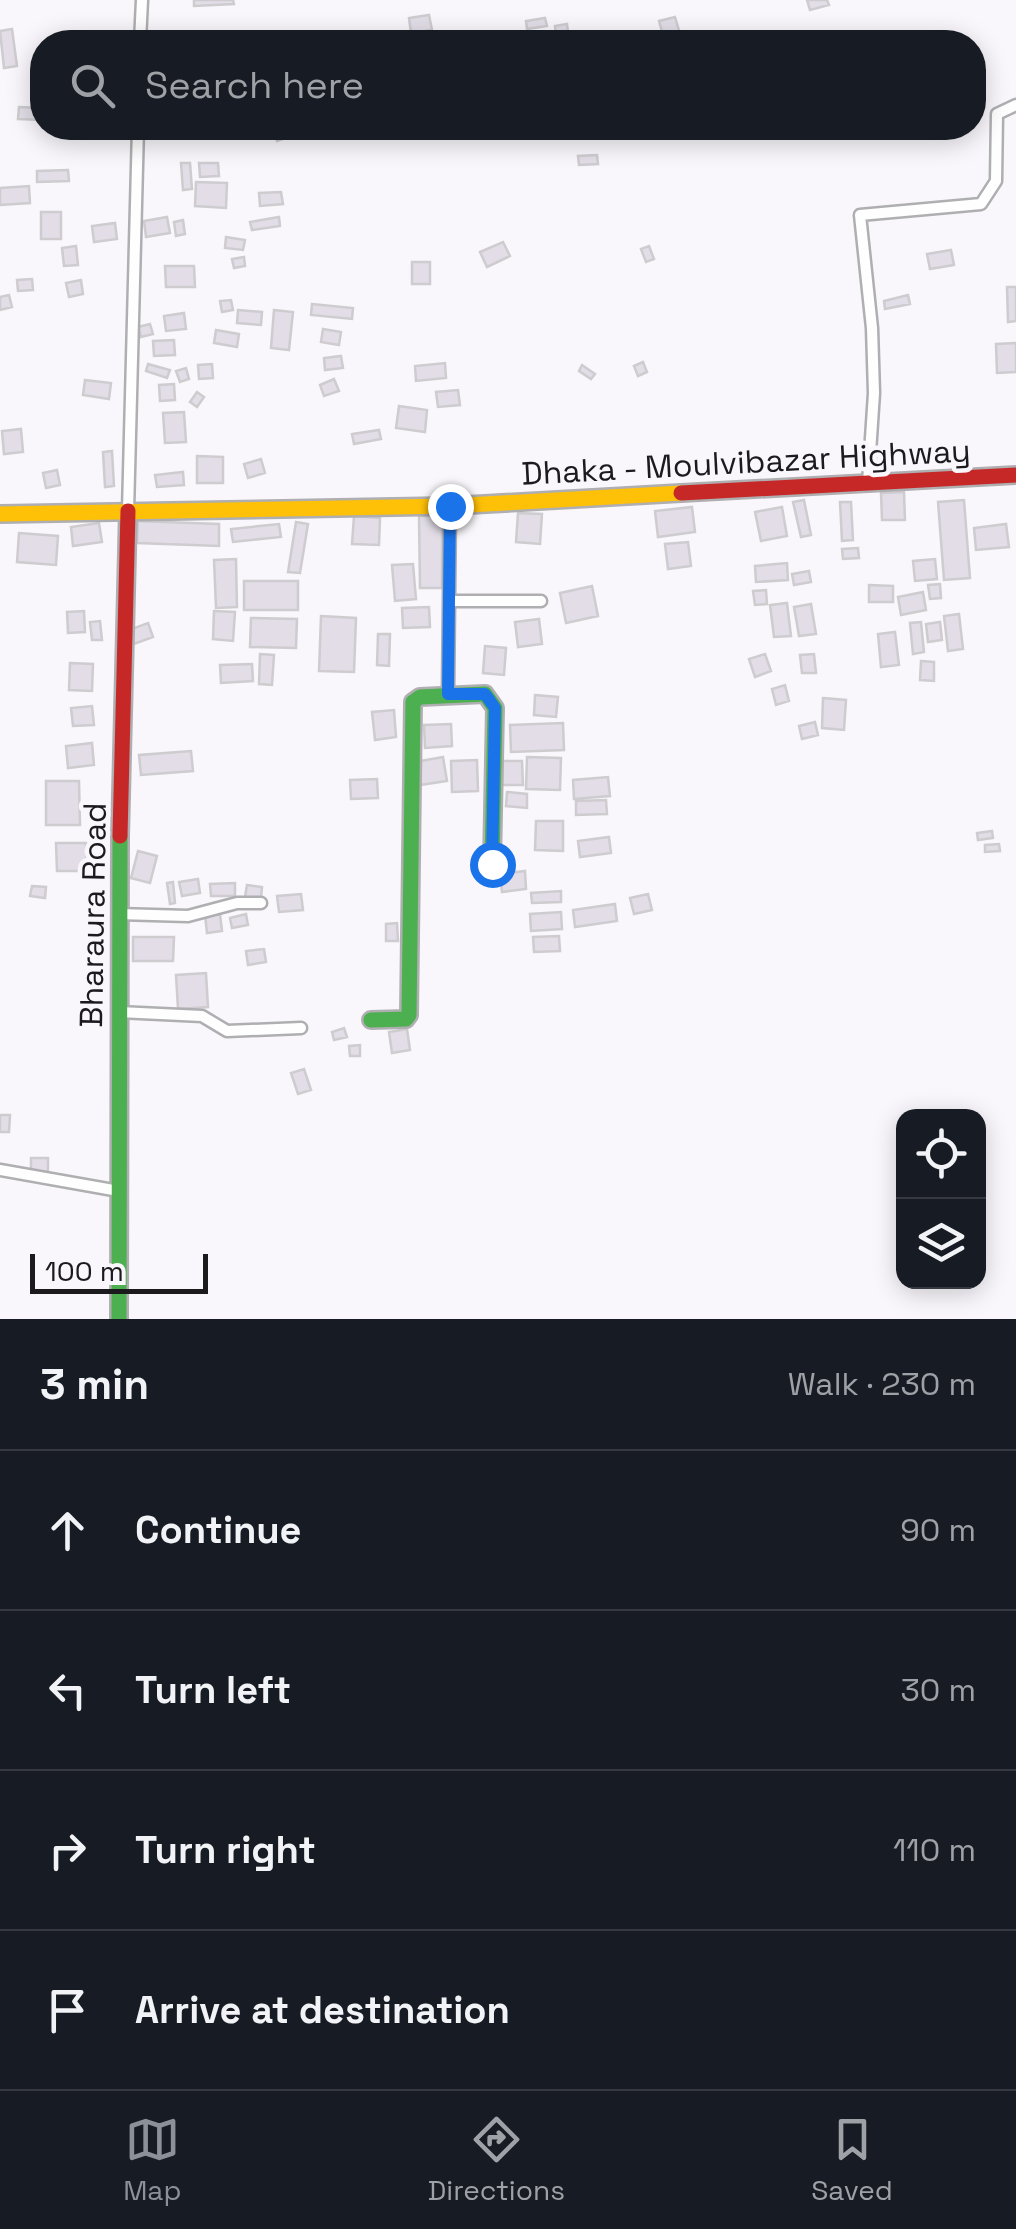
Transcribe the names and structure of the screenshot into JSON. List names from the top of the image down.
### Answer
{
  "streets": {
    "main road": ["Dhaka - Moulvibazar Highway", "Bharaura Road"]
  },
  "crossings": [
    ["Dhaka - Moulvibazar Highway", "Bharaura Road"]
  ],
  "scale_bar": "100 m",
  "page": {
    "search": "Search here",
    "scale": "100 m",
    "heading": ["3 min", "Walk · 230 m"],
    "list": [
      ["Continue", "90 m"],
      ["Turn left", "30 m"],
      ["Turn right", "110 m"],
      "Arrive at destination"
    ],
    "nav": ["Map", "Directions", "Saved"]
  }
}
